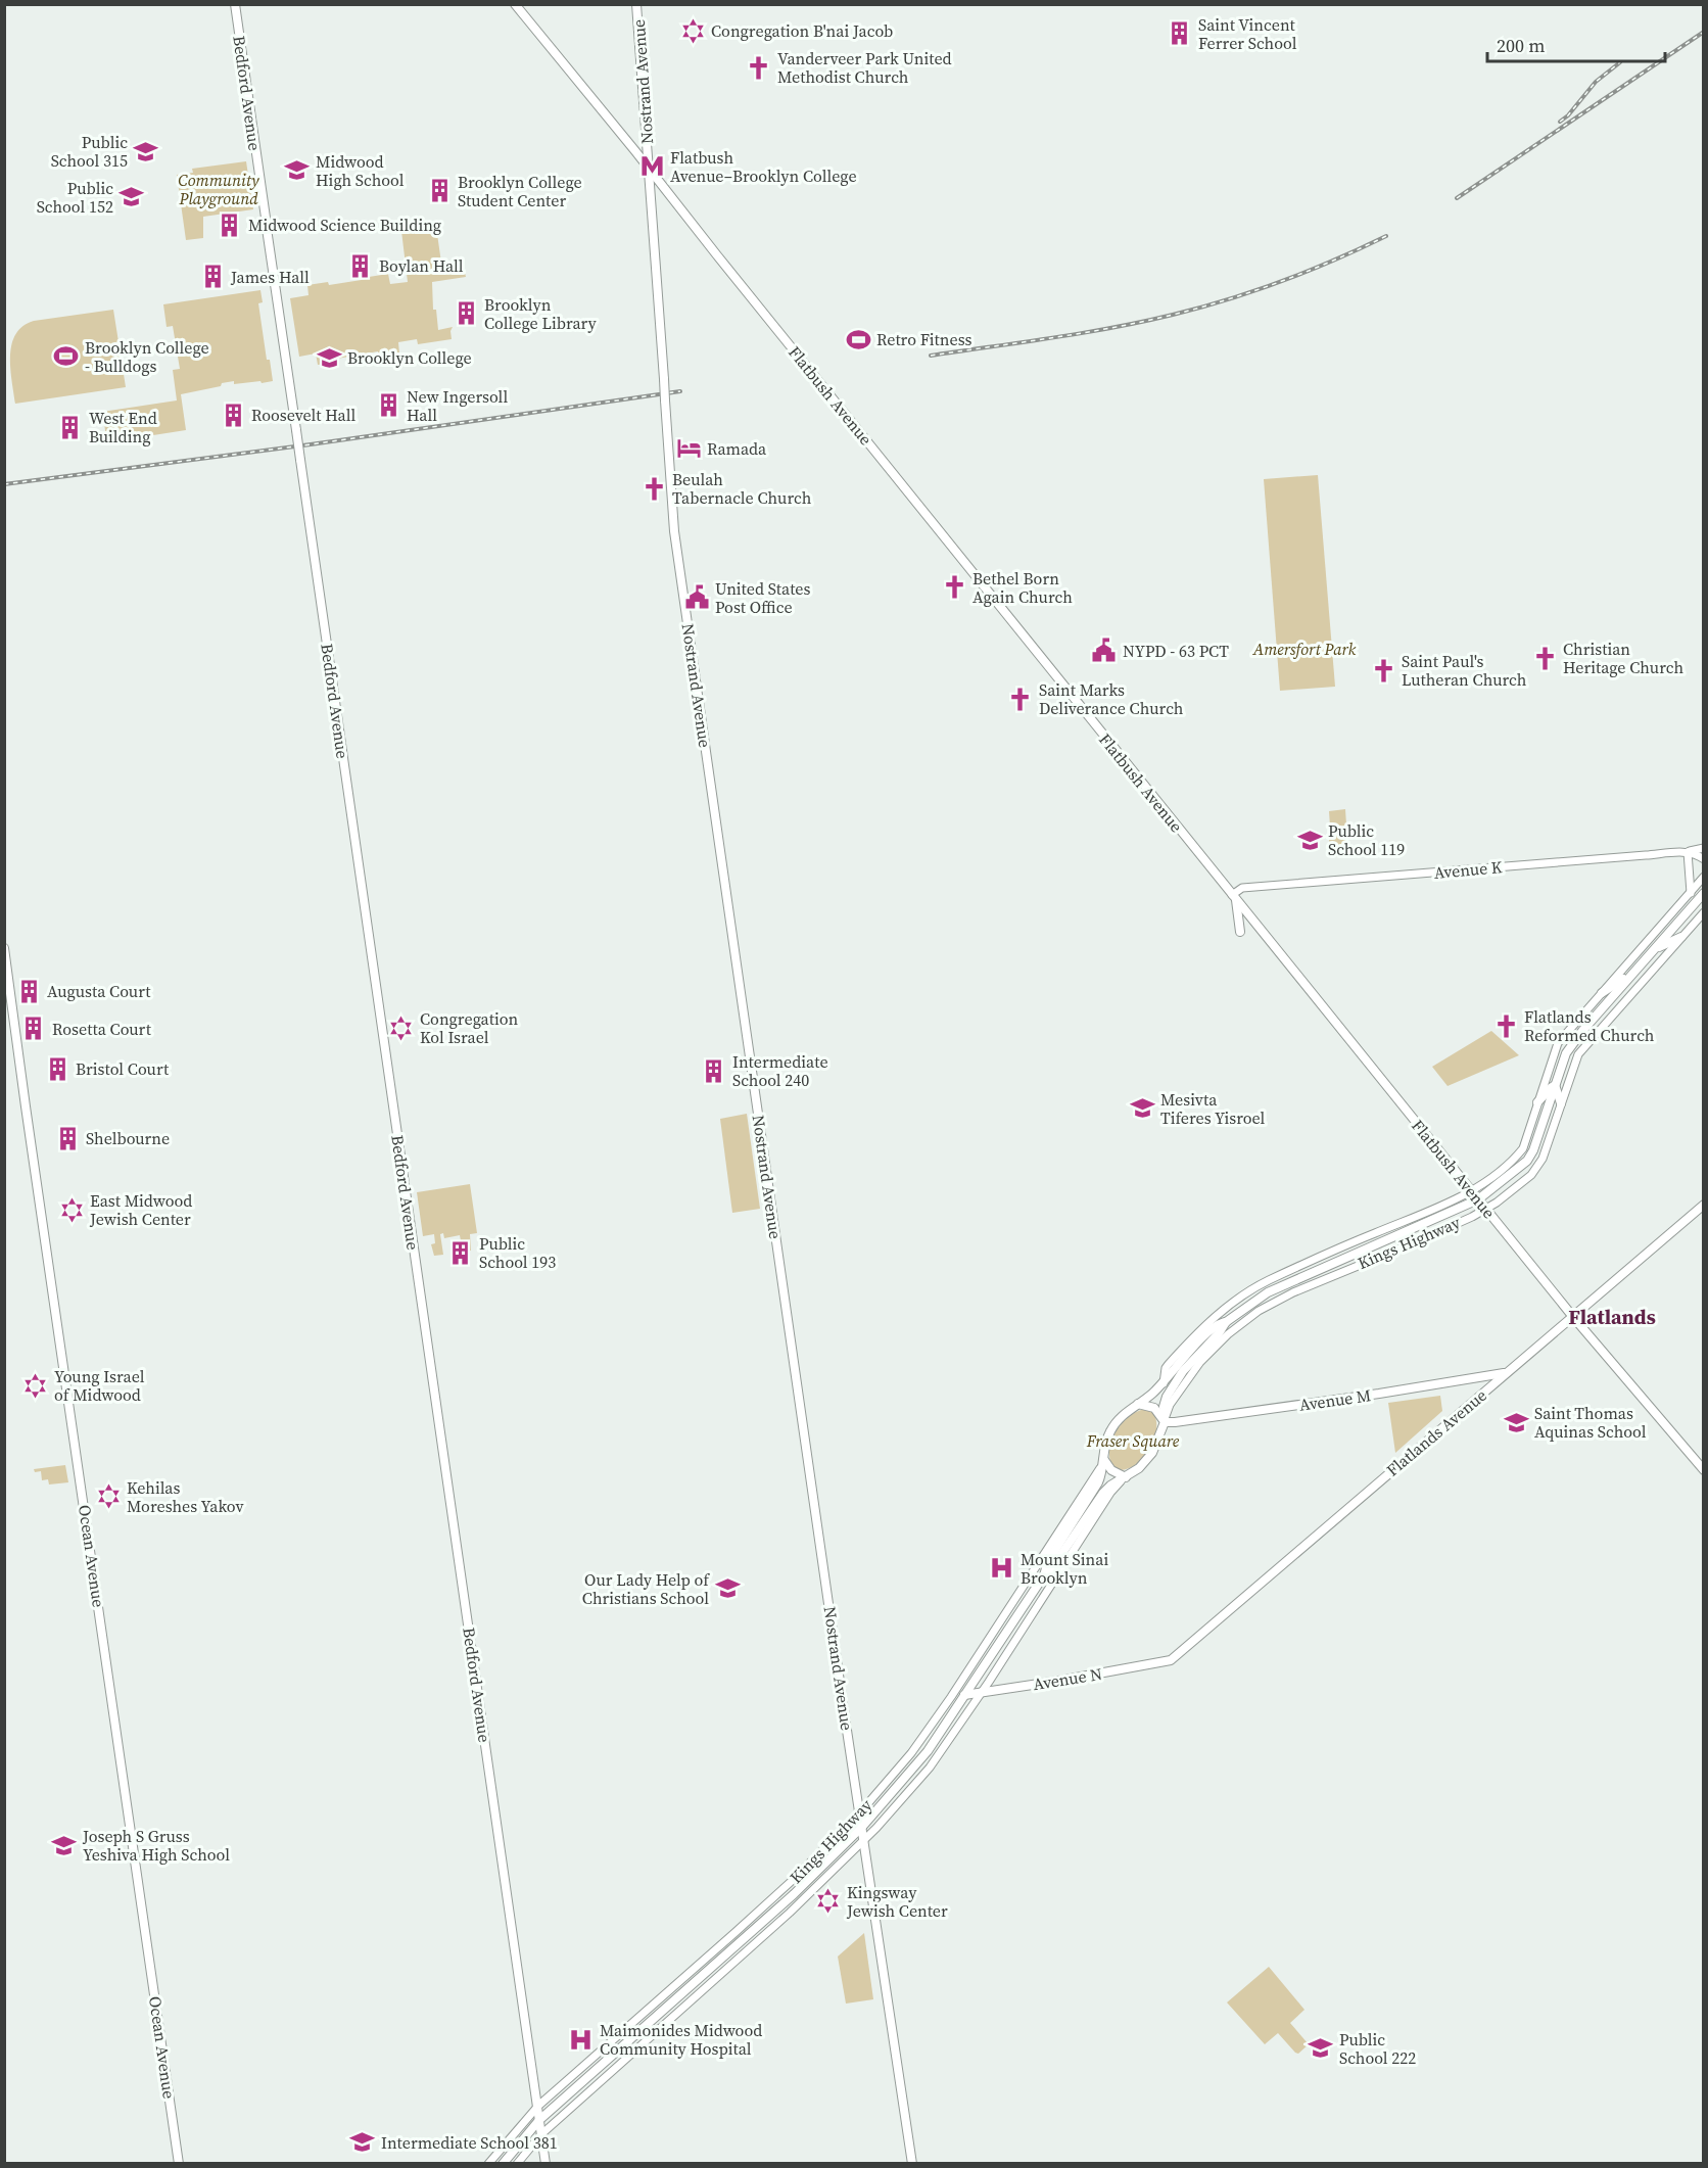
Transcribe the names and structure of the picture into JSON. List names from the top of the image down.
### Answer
{
  "streets": {
    "main road": [
      "Nostrand Avenue",
      "Bedford Avenue",
      "Flatbush Avenue",
      "Kings Highway",
      "Avenue M",
      "Flatlands Avenue",
      "Ocean Avenue",
      "Avenue N"
    ],
    "street": ["Avenue K"]
  },
  "crossings": [
    ["Nostrand Avenue", "Flatbush Avenue"],
    ["Nostrand Avenue", "Kings Highway"],
    ["Bedford Avenue", "Kings Highway"],
    ["Flatbush Avenue", "Avenue K"],
    ["Flatbush Avenue", "Kings Highway"],
    ["Flatbush Avenue", "Flatlands Avenue"],
    ["Kings Highway", "Avenue M"],
    ["Kings Highway", "Avenue N"],
    ["Avenue M", "Flatlands Avenue"],
    ["Flatlands Avenue", "Avenue N"]
  ],
  "districts": ["Flatlands"],
  "parks": ["Community Playground", "Amersfort Park", "Fraser Square"],
  "places": {
    "synagogue": [
      "Congregation B'nai Jacob",
      "Congregation Kol Israel",
      "East Midwood Jewish Center",
      "Young Israel of Midwood",
      "Kehilas Moreshes Yakov",
      "Kingsway Jewish Center"
    ],
    "building": [
      "Saint Vincent Ferrer School",
      "Brooklyn College Student Center",
      "Midwood Science Building",
      "Boylan Hall",
      "James Hall",
      "Brooklyn College Library",
      "New Ingersoll Hall",
      "Roosevelt Hall",
      "West End Building",
      "Augusta Court",
      "Rosetta Court",
      "Bristol Court",
      "Intermediate School 240",
      "Shelbourne",
      "Public School 193"
    ],
    "church": [
      "Vanderveer Park United Methodist Church",
      "Beulah Tabernacle Church",
      "Bethel Born Again Church",
      "Christian Heritage Church",
      "Saint Paul's Lutheran Church",
      "Saint Marks Deliverance Church",
      "Flatlands Reformed Church"
    ],
    "school or university": [
      "Public School 315",
      "Midwood High School",
      "Public School 152",
      "Brooklyn College",
      "Public School 119",
      "Mesivta Tiferes Yisroel",
      "Saint Thomas Aquinas School",
      "Our Lady Help of Christians School",
      "Joseph S Gruss Yeshiva High School",
      "Public School 222",
      "Intermediate School 381"
    ],
    "metro station": ["Flatbush Avenue–Brooklyn College"],
    "sports": ["Retro Fitness", "Brooklyn College - Bulldogs"],
    "hotel": ["Ramada"],
    "public building": ["United States Post Office", "NYPD - 63 PCT"],
    "hospital": ["Mount Sinai Brooklyn", "Maimonides Midwood Community Hospital"]
  },
  "scale_bar": "200 m"
}
